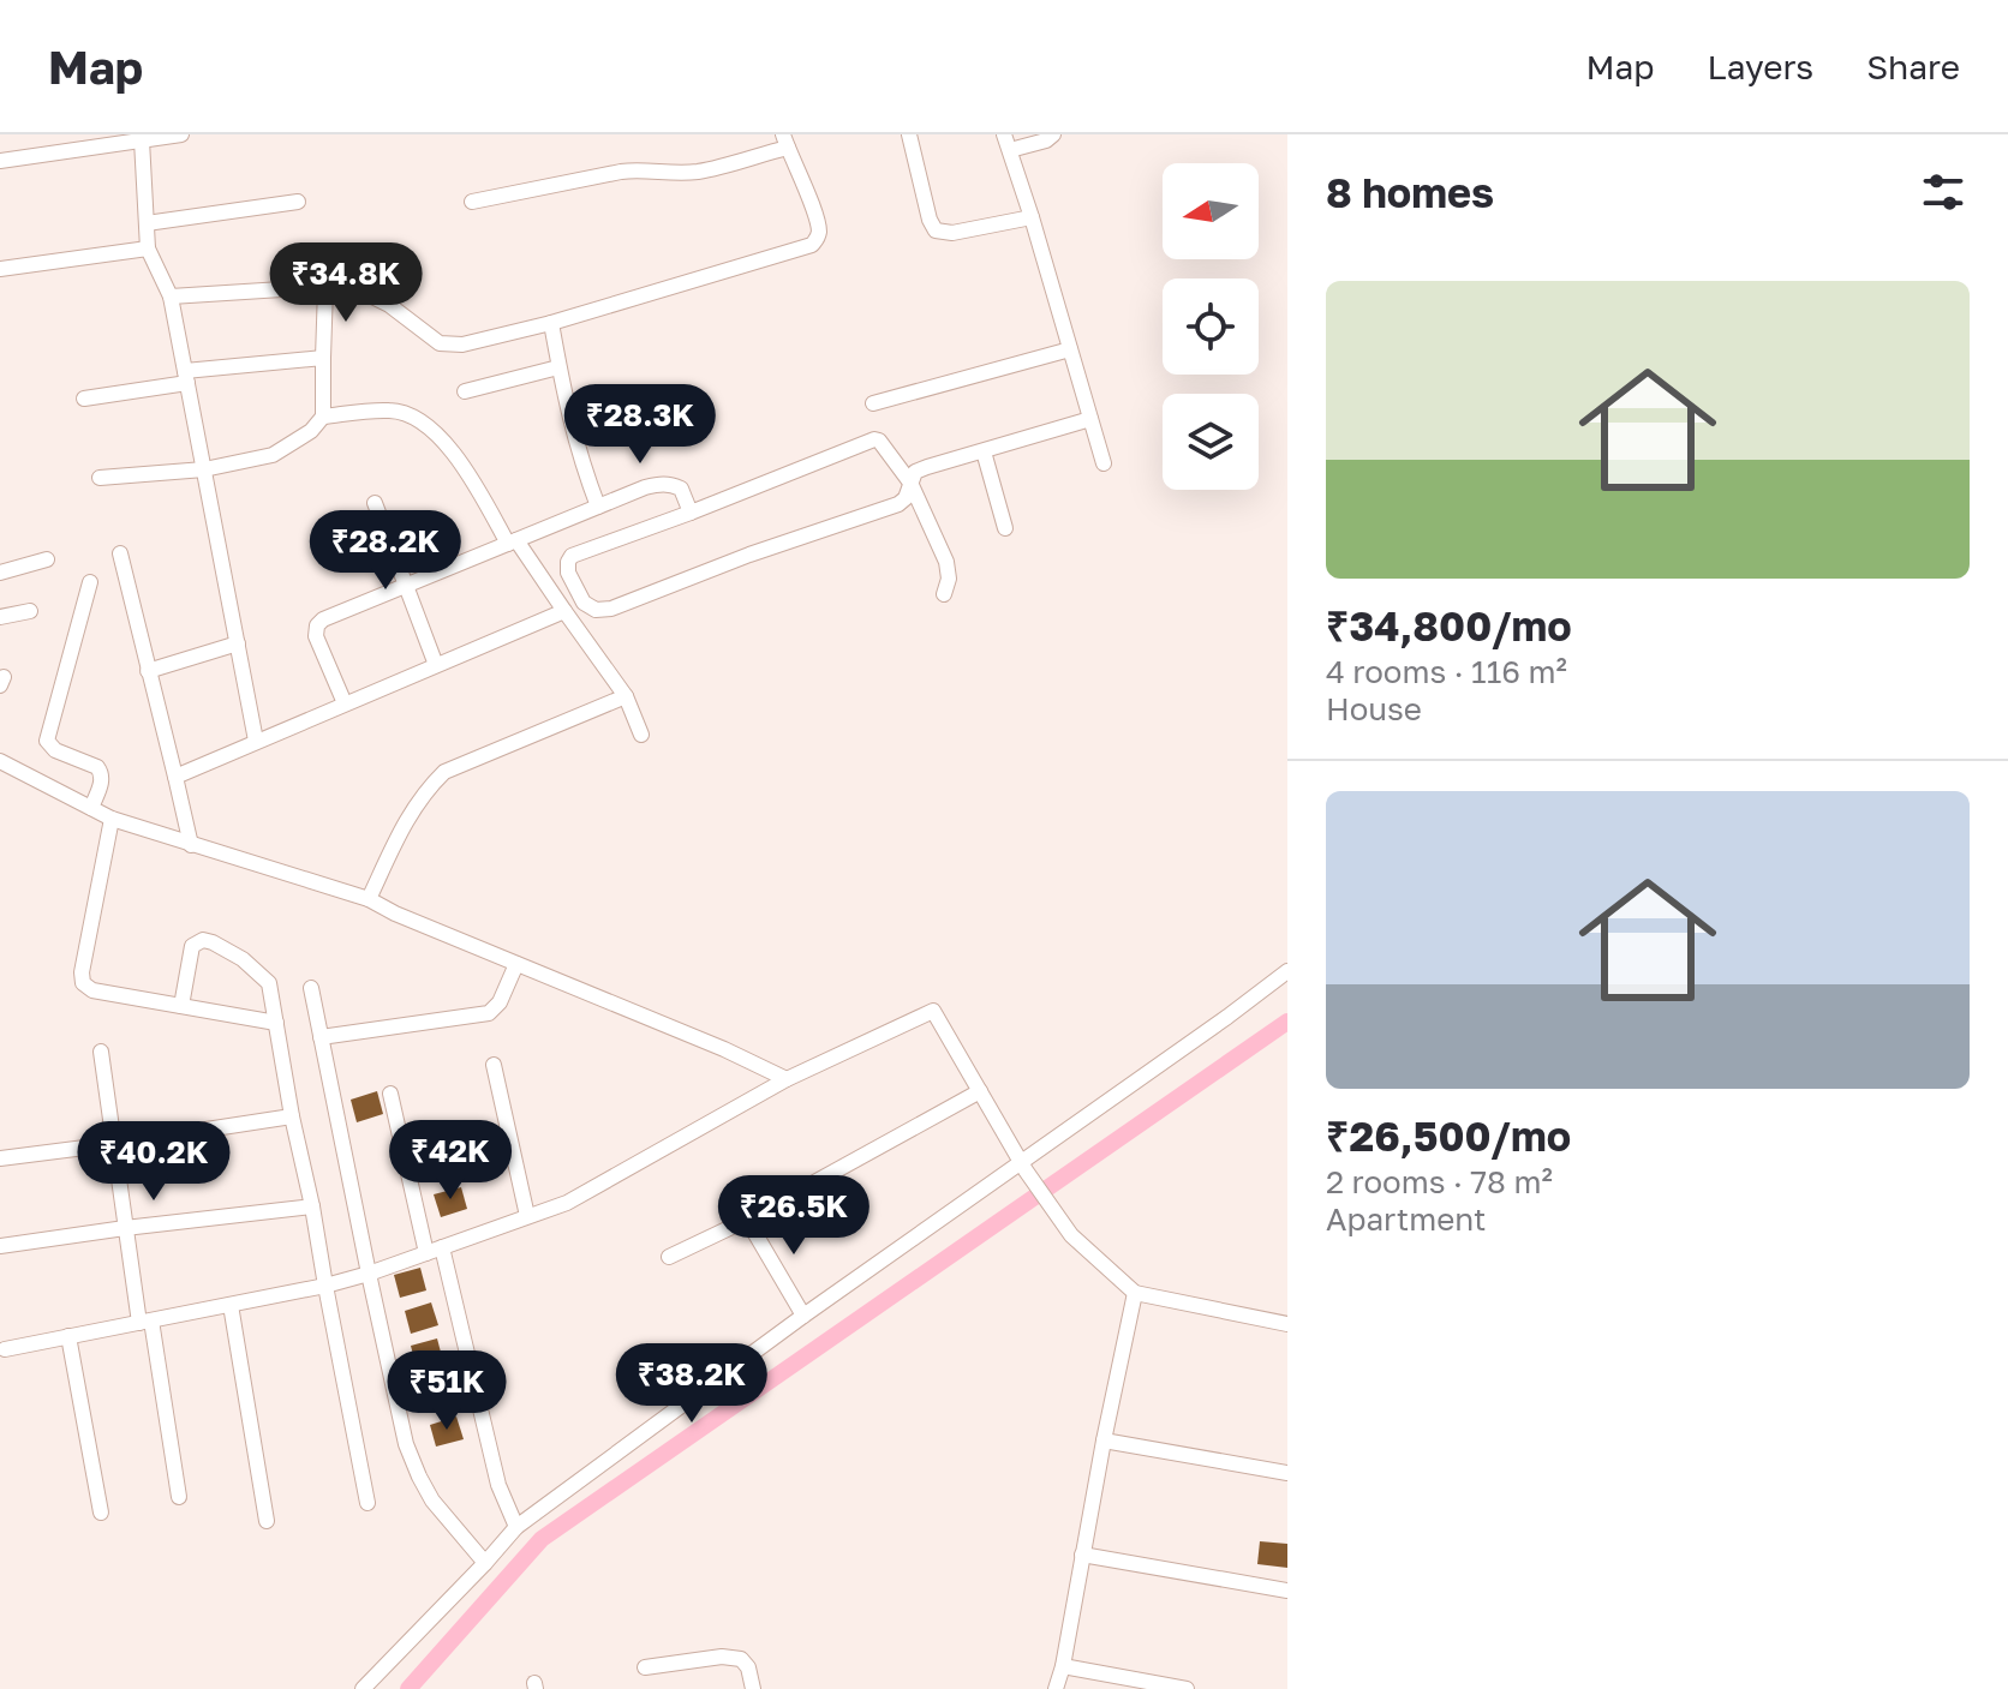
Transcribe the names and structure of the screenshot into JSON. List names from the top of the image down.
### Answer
{
  "north": "left",
  "page": {
    "header": "Map",
    "nav": ["Map", "Layers", "Share"],
    "heading": "8 homes",
    "price": [
      "₹34.8K",
      "₹28.3K",
      "₹28.2K",
      "₹42K",
      "₹40.2K",
      "₹26.5K",
      "₹38.2K",
      "₹51K"
    ],
    "list": [
      {
        "name": "₹34,800/mo",
        "note": "4 rooms · 116 m² · House"
      },
      {
        "name": "₹26,500/mo",
        "note": "2 rooms · 78 m² · Apartment"
      }
    ]
  }
}
